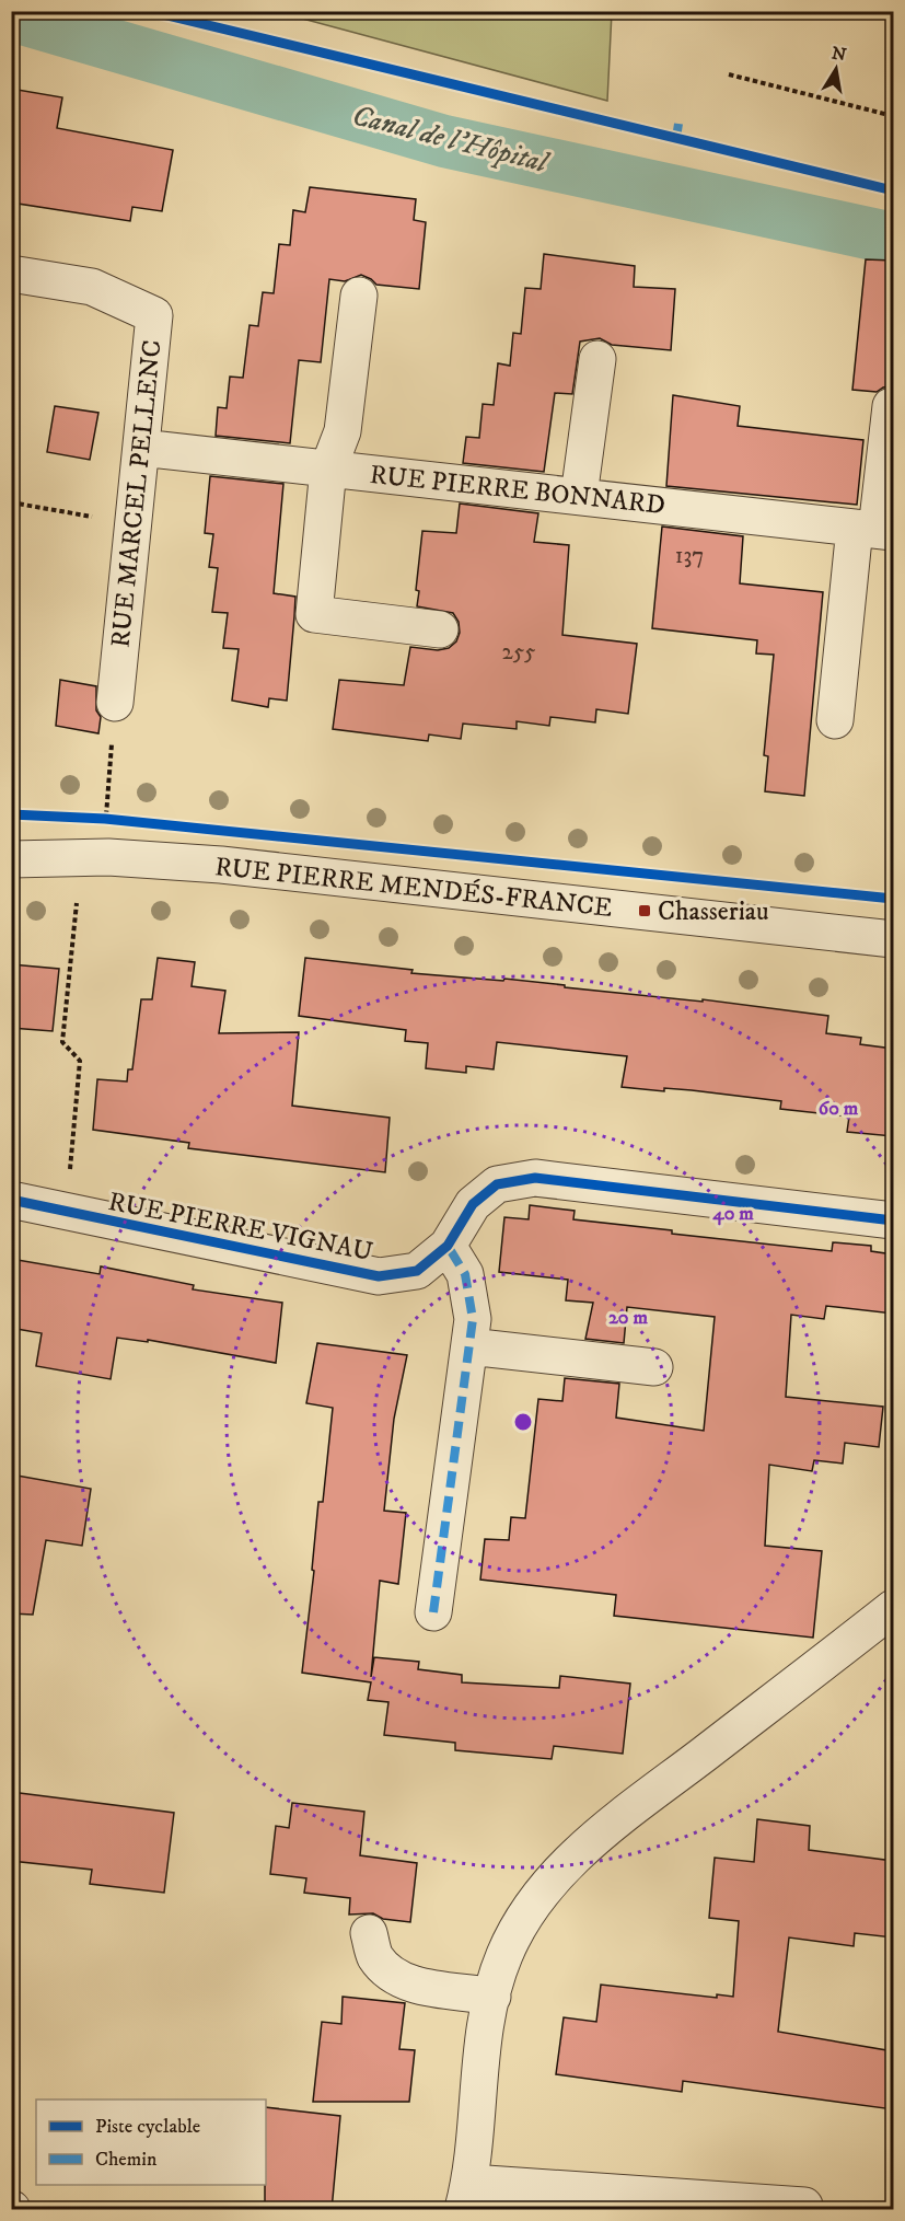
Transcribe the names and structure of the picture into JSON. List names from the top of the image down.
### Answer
{
  "streets": {
    "street": [
      "RUE PIERRE BONNARD",
      "RUE MARCEL PELLENC",
      "RUE PIERRE MENDÉS-FRANCE",
      "RUE PIERRE VIGNAU"
    ]
  },
  "crossings": [
    ["RUE PIERRE BONNARD", "RUE MARCEL PELLENC"]
  ],
  "water": ["Canal de l'Hôpital"],
  "places": {
    "transit": ["Chasseriau"]
  },
  "house_numbers": ["137", "255"],
  "legend": ["Piste cyclable", "Chemin"],
  "north": "top",
  "rings": ["60 m", "40 m", "20 m"]
}
